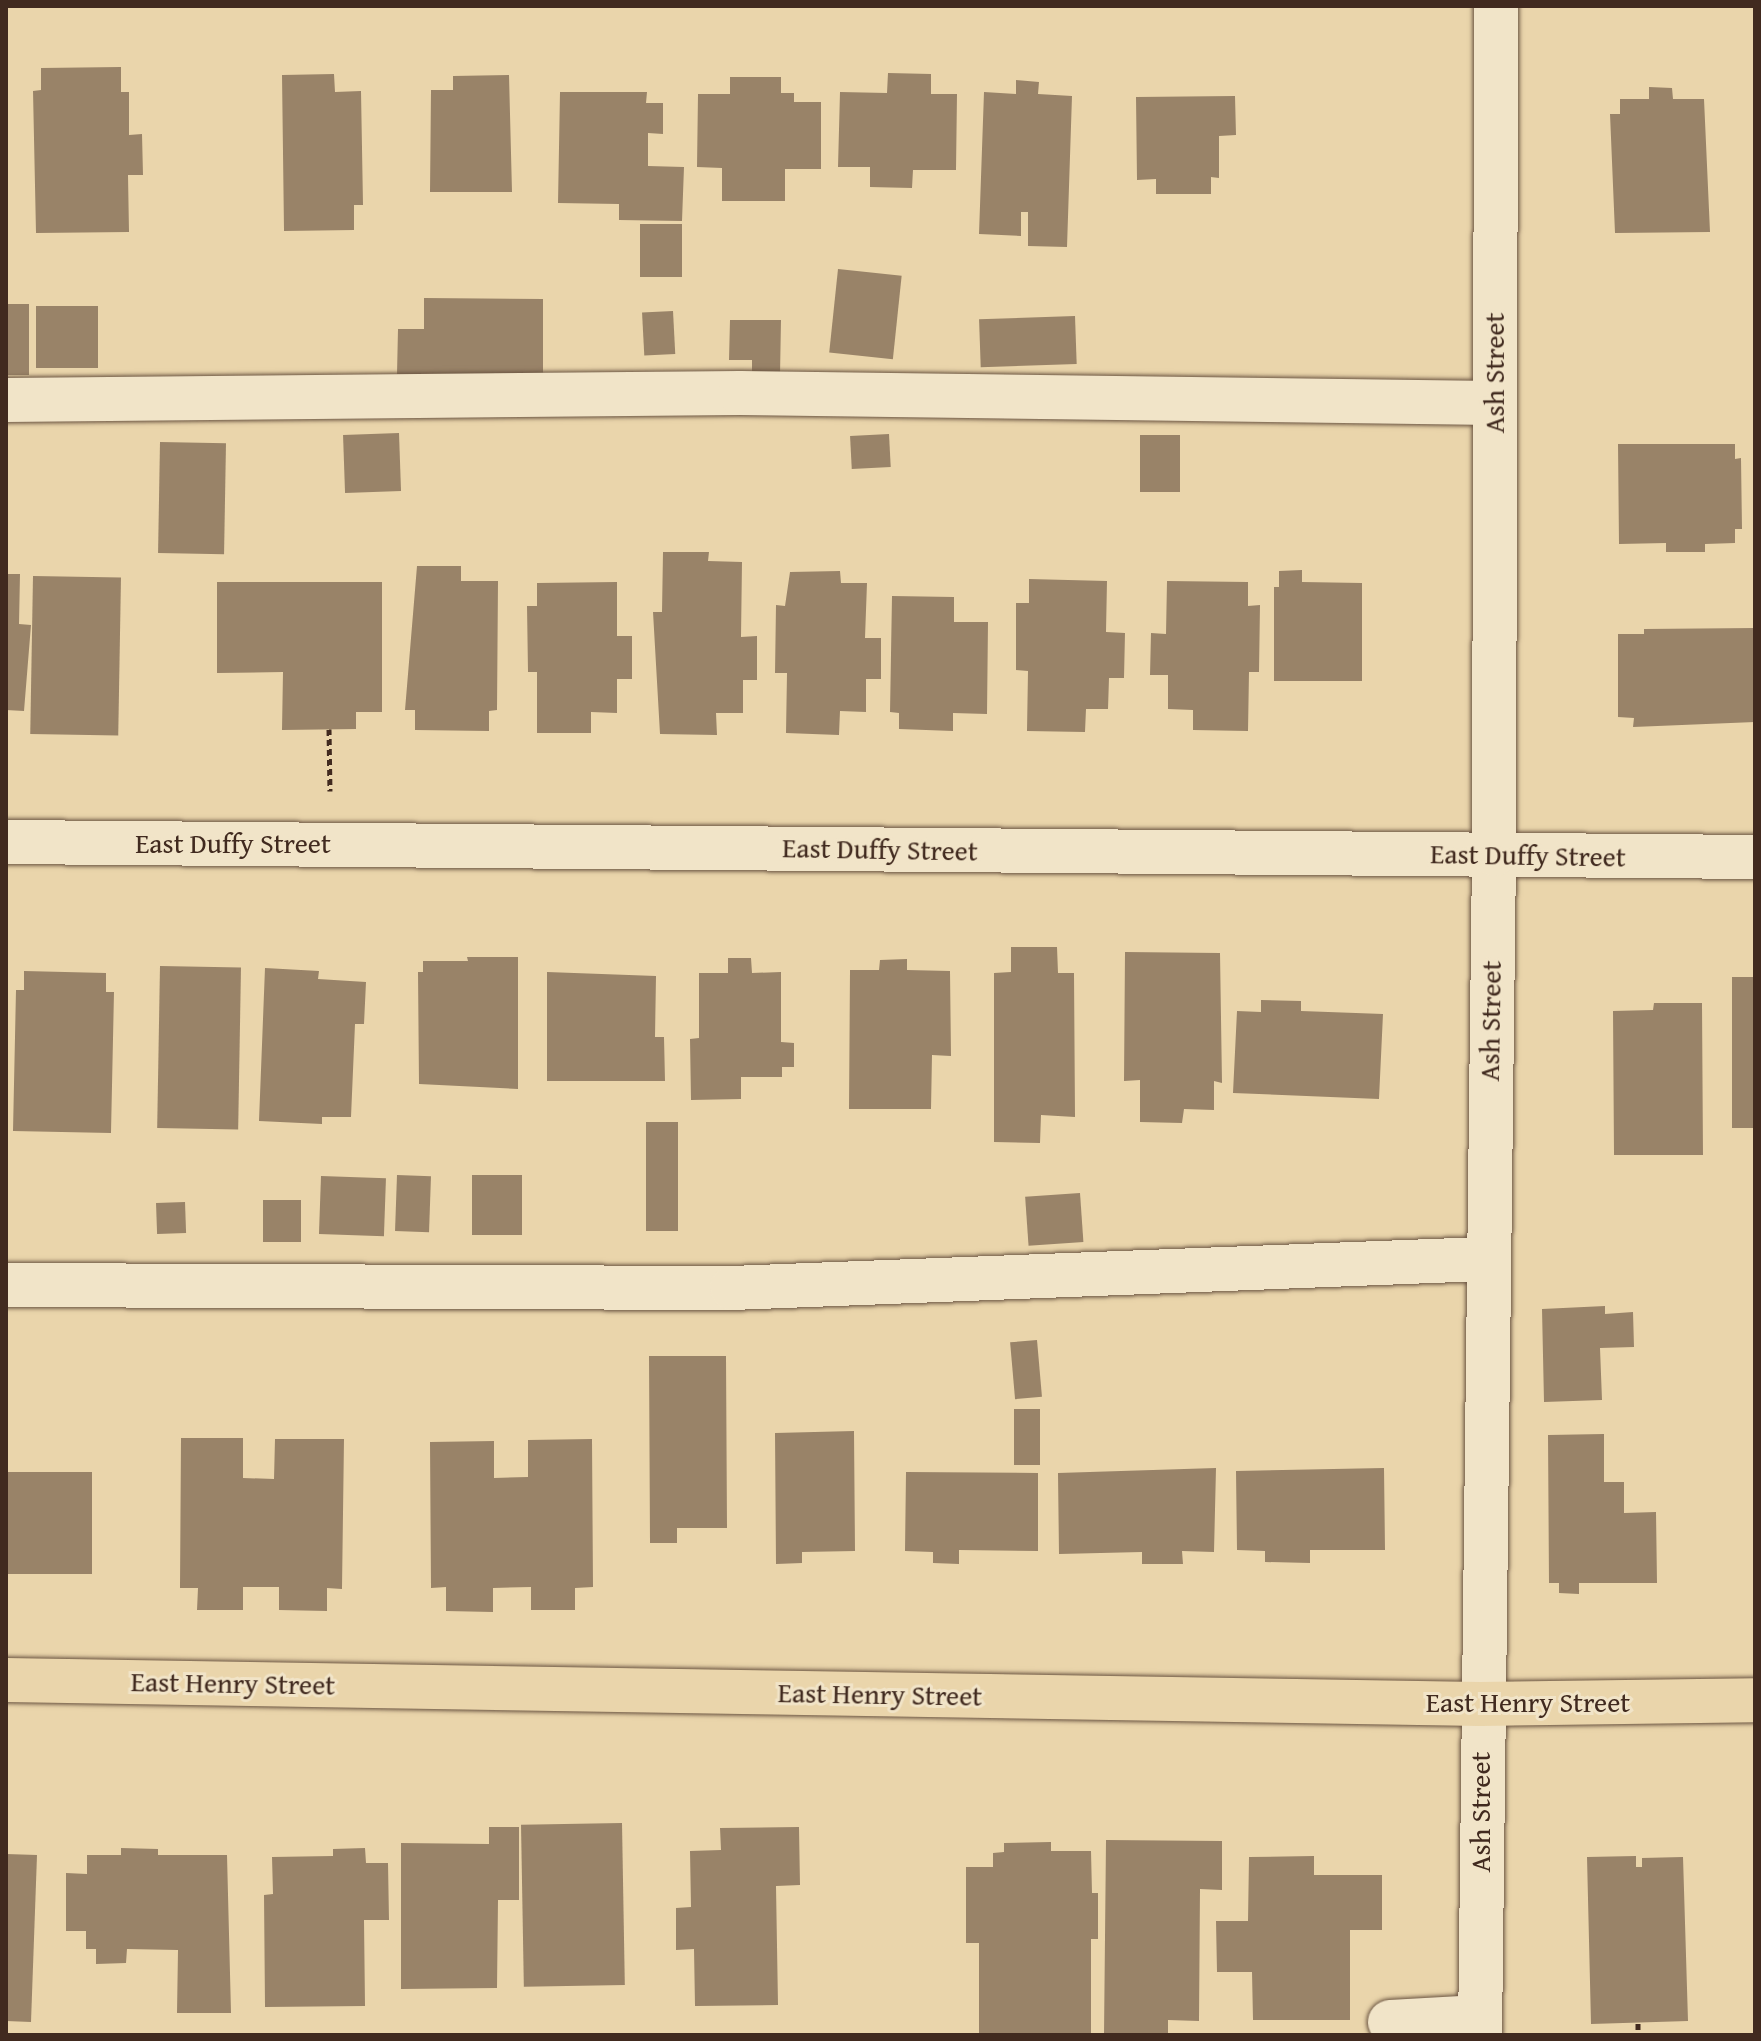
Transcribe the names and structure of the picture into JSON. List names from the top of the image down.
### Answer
{
  "streets": {
    "main road": ["East Henry Street"],
    "street": ["Ash Street", "East Duffy Street"]
  },
  "crossings": [
    ["Ash Street", "East Duffy Street"],
    ["Ash Street", "East Henry Street"]
  ]
}
